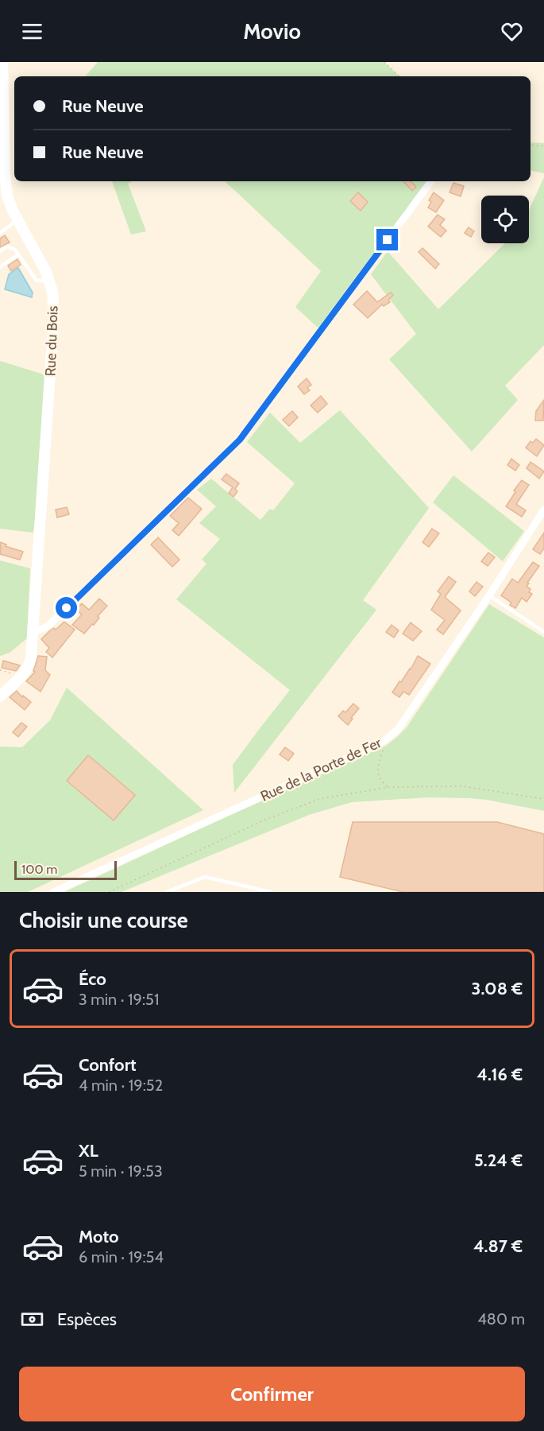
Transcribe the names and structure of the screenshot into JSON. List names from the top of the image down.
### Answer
{
  "streets": {
    "street": ["Rue du Bois", "Rue de la Porte de Fer"]
  },
  "scale_bar": "100 m",
  "page": {
    "header": "Movio",
    "banner": ["Rue Neuve", "Rue Neuve"],
    "scale": "100 m",
    "heading": "Choisir une course",
    "list": [
      {
        "name": "Éco",
        "note": "3 min · 19:51",
        "value": "3.08 €"
      },
      {
        "name": "Confort",
        "note": "4 min · 19:52",
        "value": "4.16 €"
      },
      {
        "name": "XL",
        "note": "5 min · 19:53",
        "value": "5.24 €"
      },
      {
        "name": "Moto",
        "note": "6 min · 19:54",
        "value": "4.87 €"
      }
    ],
    "pay": ["Espèces", "480 m"],
    "buttons": "Confirmer"
  }
}
